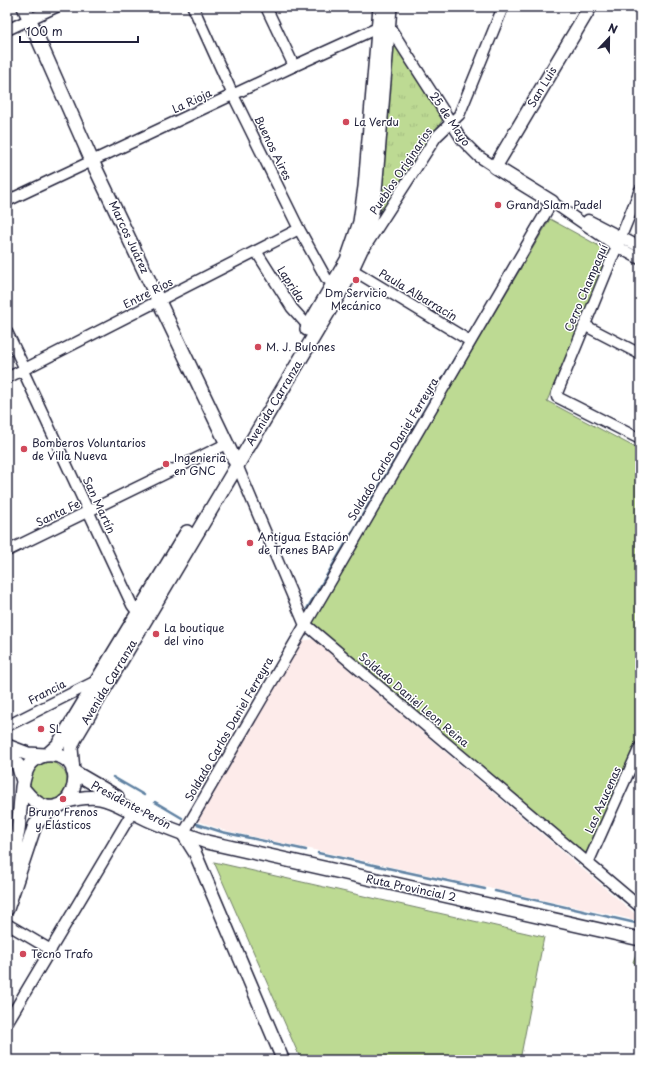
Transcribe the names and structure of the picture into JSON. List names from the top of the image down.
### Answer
{
  "streets": {
    "main road": [
      "San Luis",
      "25 de Mayo",
      "Marcos Juárez",
      "Avenida Carranza",
      "Presidente Perón",
      "Ruta Provincial 2"
    ],
    "street": [
      "La Rioja",
      "Buenos Aires",
      "Pueblos Originarios",
      "Laprida",
      "Cerro Champaquí",
      "Entre Ríos",
      "Paula Albarracín",
      "Soldado Carlos Daniel Ferreyra",
      "San Martín",
      "Santa Fe",
      "Francia",
      "Soldado Daniel Leon Reina",
      "Las Azucenas"
    ]
  },
  "crossings": [
    ["San Luis", "25 de Mayo"],
    ["La Rioja", "25 de Mayo"],
    ["La Rioja", "Buenos Aires"],
    ["La Rioja", "Marcos Juárez"],
    ["La Rioja", "Avenida Carranza"],
    ["25 de Mayo", "Pueblos Originarios"],
    ["25 de Mayo", "Avenida Carranza"],
    ["25 de Mayo", "Soldado Carlos Daniel Ferreyra"],
    ["Buenos Aires", "Entre Ríos"],
    ["Buenos Aires", "Avenida Carranza"],
    ["Pueblos Originarios", "Paula Albarracín"],
    ["Pueblos Originarios", "Avenida Carranza"],
    ["Marcos Juárez", "Entre Ríos"],
    ["Marcos Juárez", "Avenida Carranza"],
    ["Marcos Juárez", "Santa Fe"],
    ["Marcos Juárez", "Soldado Daniel Leon Reina"],
    ["Laprida", "Entre Ríos"],
    ["Laprida", "Avenida Carranza"],
    ["Entre Ríos", "San Martín"],
    ["Paula Albarracín", "Avenida Carranza"],
    ["Paula Albarracín", "Soldado Carlos Daniel Ferreyra"],
    ["Avenida Carranza", "San Martín"],
    ["Avenida Carranza", "Francia"],
    ["Avenida Carranza", "Soldado Daniel Leon Reina"],
    ["Avenida Carranza", "Presidente Perón"],
    ["Soldado Carlos Daniel Ferreyra", "Soldado Daniel Leon Reina"],
    ["Soldado Carlos Daniel Ferreyra", "Presidente Perón"],
    ["Soldado Carlos Daniel Ferreyra", "Ruta Provincial 2"],
    ["San Martín", "Santa Fe"],
    ["Soldado Daniel Leon Reina", "Las Azucenas"],
    ["Presidente Perón", "Ruta Provincial 2"]
  ],
  "places": [
    "La Verdu",
    "Grand Slam Padel",
    "Dm Servicio Mecánico",
    "M. J. Bulones",
    "Bomberos Voluntarios de Villa Nueva",
    "Ingenieria en GNC",
    "Antigua Estación de Trenes BAP",
    "La boutique del vino",
    "SL",
    "Bruno Frenos y Elásticos",
    "Tecno Trafo"
  ],
  "scale_bar": "100 m",
  "north": "top"
}
